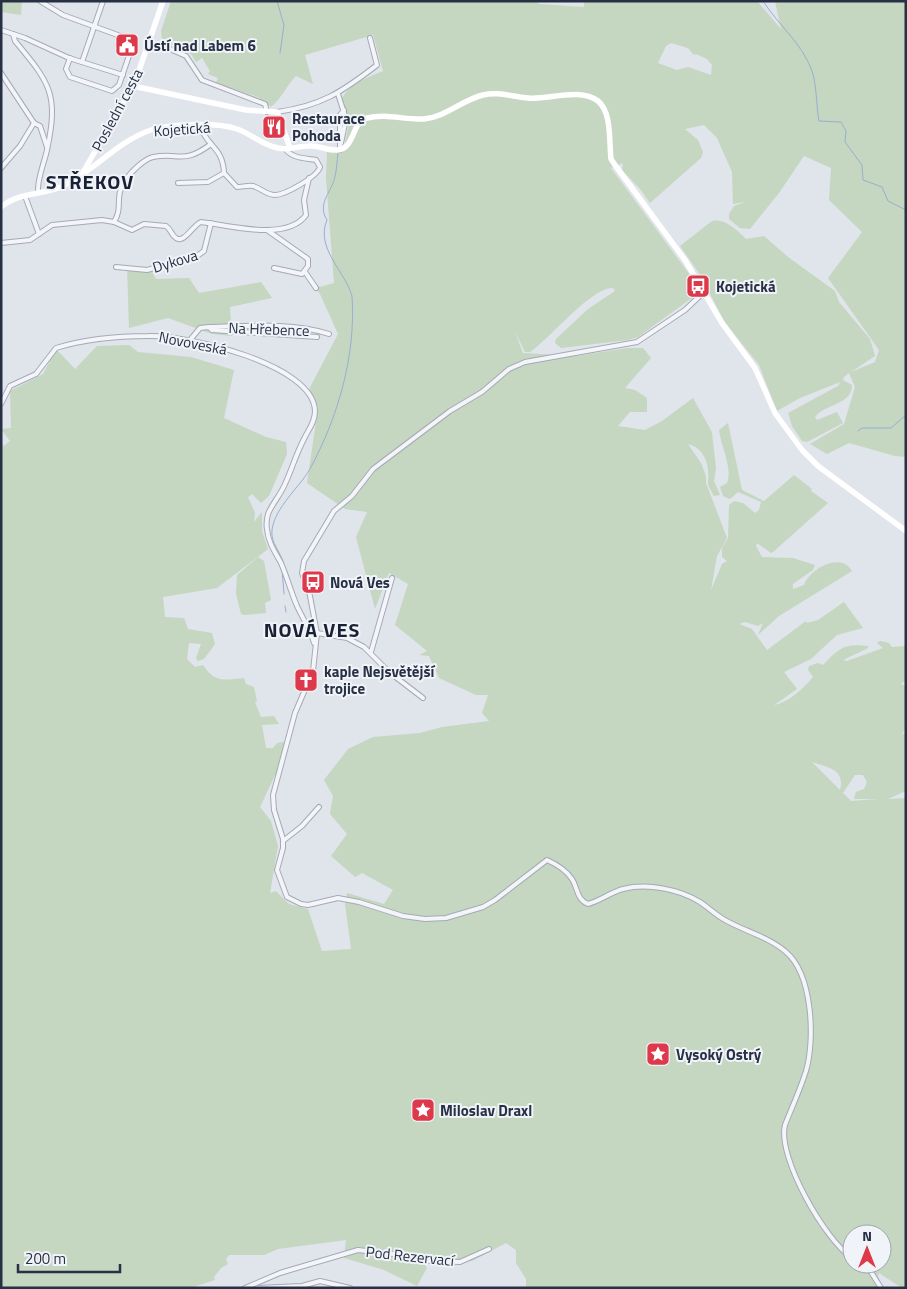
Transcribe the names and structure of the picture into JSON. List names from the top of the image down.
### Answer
{
  "streets": {
    "street": [
      "Poslední cesta",
      "Kojetická",
      "Dykova",
      "Na Hřebence",
      "Novoveská",
      "Pod Rezervací"
    ]
  },
  "crossings": [
    ["Poslední cesta", "Kojetická"],
    ["Na Hřebence", "Novoveská"]
  ],
  "districts": ["STŘEKOV", "NOVÁ VES"],
  "places": {
    "public building": ["Ústí nad Labem 6"],
    "restaurant": ["Restaurace Pohoda"],
    "bus stop": ["Kojetická", "Nová Ves"],
    "church": ["kaple Nejsvětější trojice"],
    "place": ["Vysoký Ostrý", "Miloslav Draxl"]
  },
  "scale_bar": "200 m",
  "north": "top"
}
